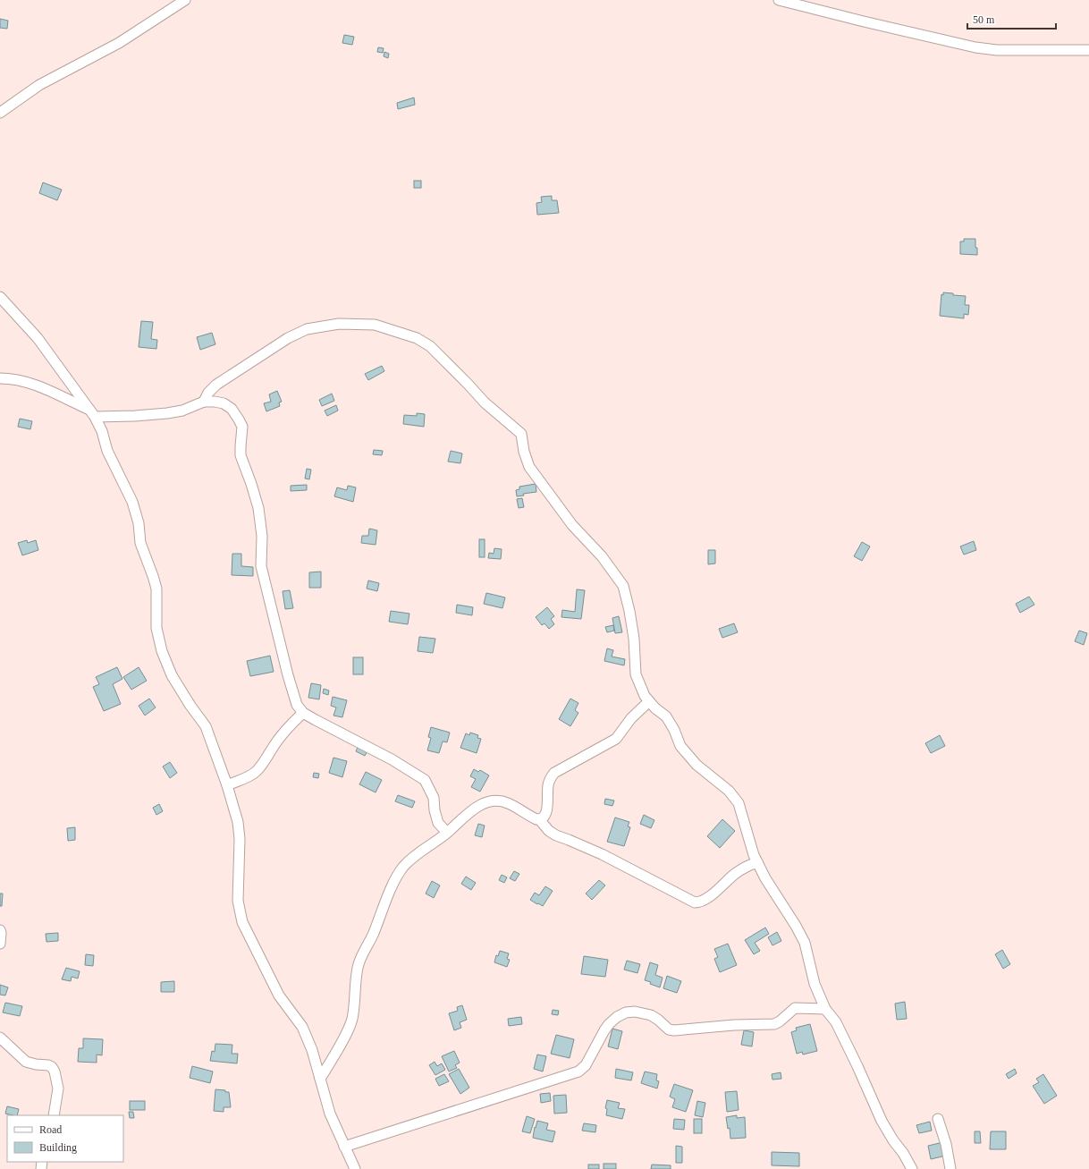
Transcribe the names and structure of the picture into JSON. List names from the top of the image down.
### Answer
{
  "legend": ["Road", "Building"],
  "scale_bar": "50 m"
}
